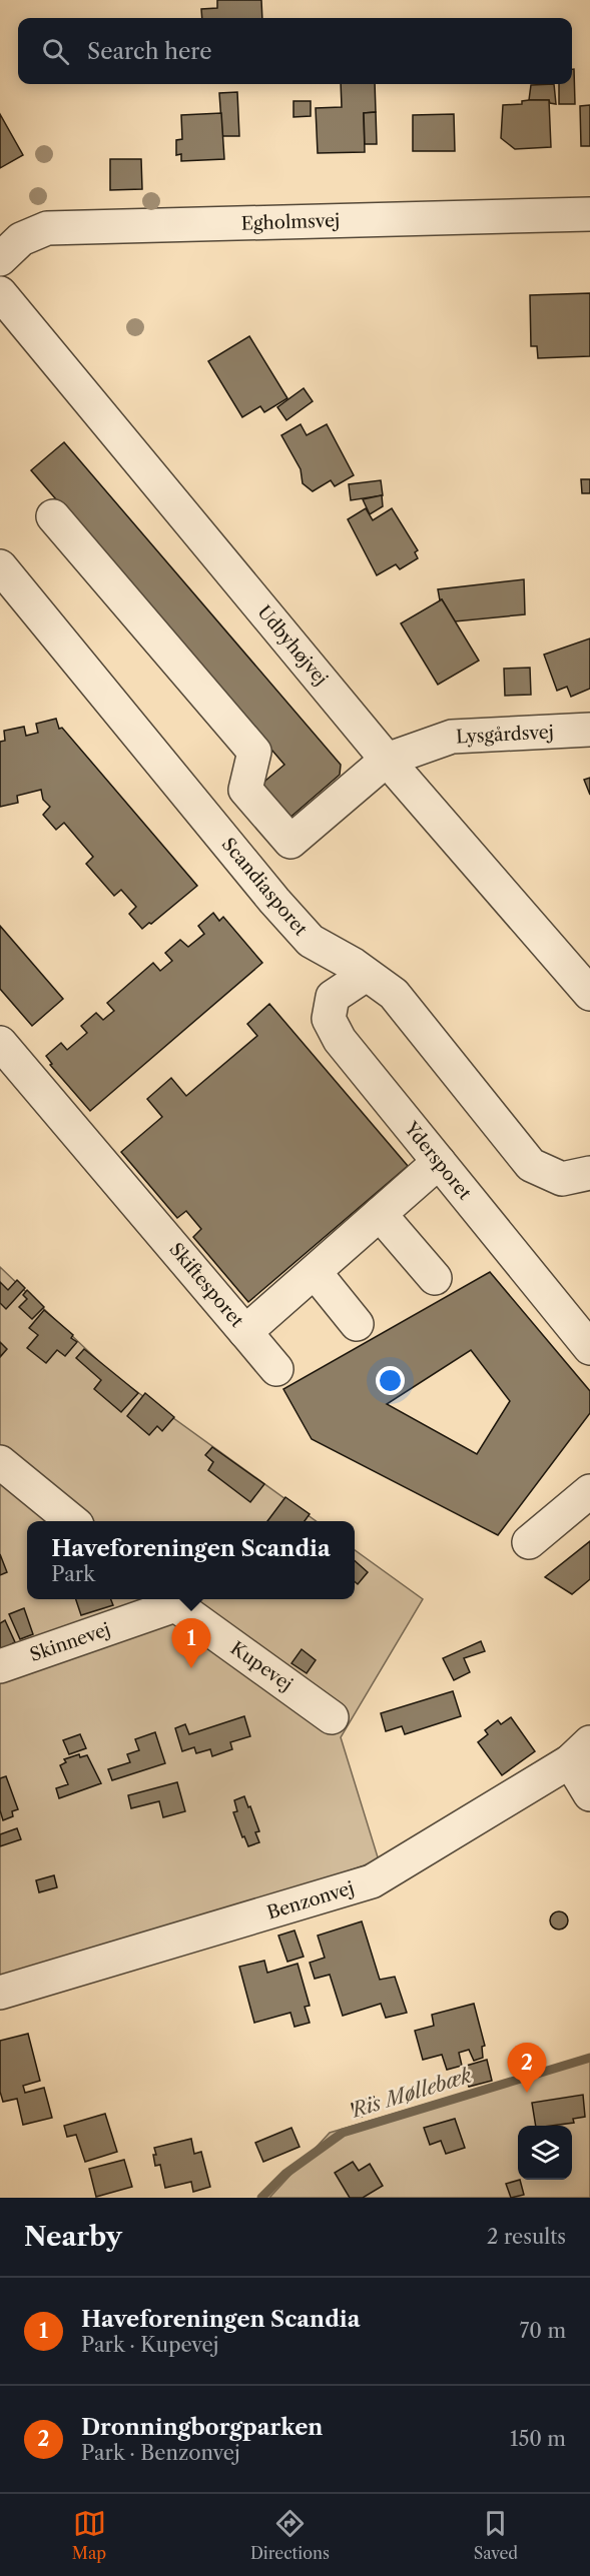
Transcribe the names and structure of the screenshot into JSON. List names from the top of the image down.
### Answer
{
  "streets": {
    "street": [
      "Egholmsvej",
      "Udbyhøjvej",
      "Lysgårdsvej",
      "Scandiasporet",
      "Ydersporet",
      "Skiftesporet",
      "Skinnevej",
      "Kupevej",
      "Benzonvej"
    ]
  },
  "crossings": [
    ["Udbyhøjvej", "Lysgårdsvej"],
    ["Scandiasporet", "Ydersporet"],
    ["Ydersporet", "Skiftesporet"],
    ["Skinnevej", "Kupevej"]
  ],
  "water": ["Ris Møllebæk"],
  "page": {
    "search": "Search here",
    "popup": ["Haveforeningen Scandia", "Park"],
    "pins": ["1", "2"],
    "heading": ["Nearby", "2 results"],
    "list": [
      {
        "mark": "1",
        "name": "Haveforeningen Scandia",
        "note": "Park · Kupevej",
        "value": "70 m"
      },
      {
        "mark": "2",
        "name": "Dronningborgparken",
        "note": "Park · Benzonvej",
        "value": "150 m"
      }
    ],
    "nav": ["Map", "Directions", "Saved"]
  }
}
